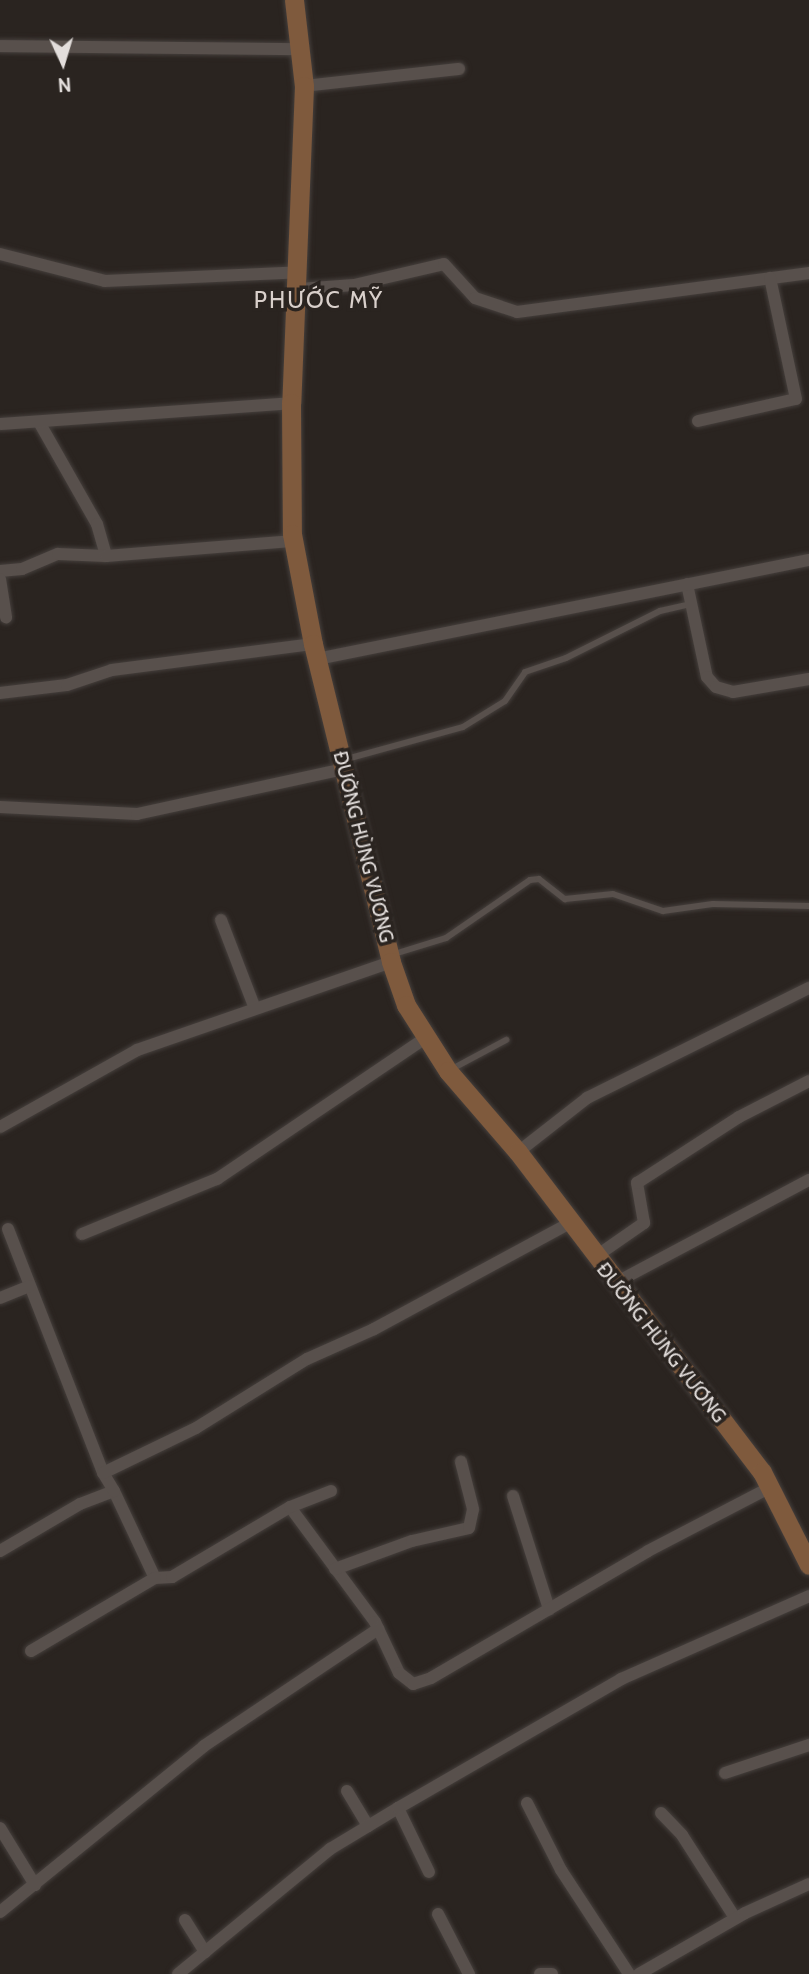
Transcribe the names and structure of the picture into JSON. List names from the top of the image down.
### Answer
{
  "streets": {
    "street": ["ĐƯỜNG HÙNG VƯƠNG"]
  },
  "districts": ["PHƯỚC MỸ"],
  "north": "bottom"
}
